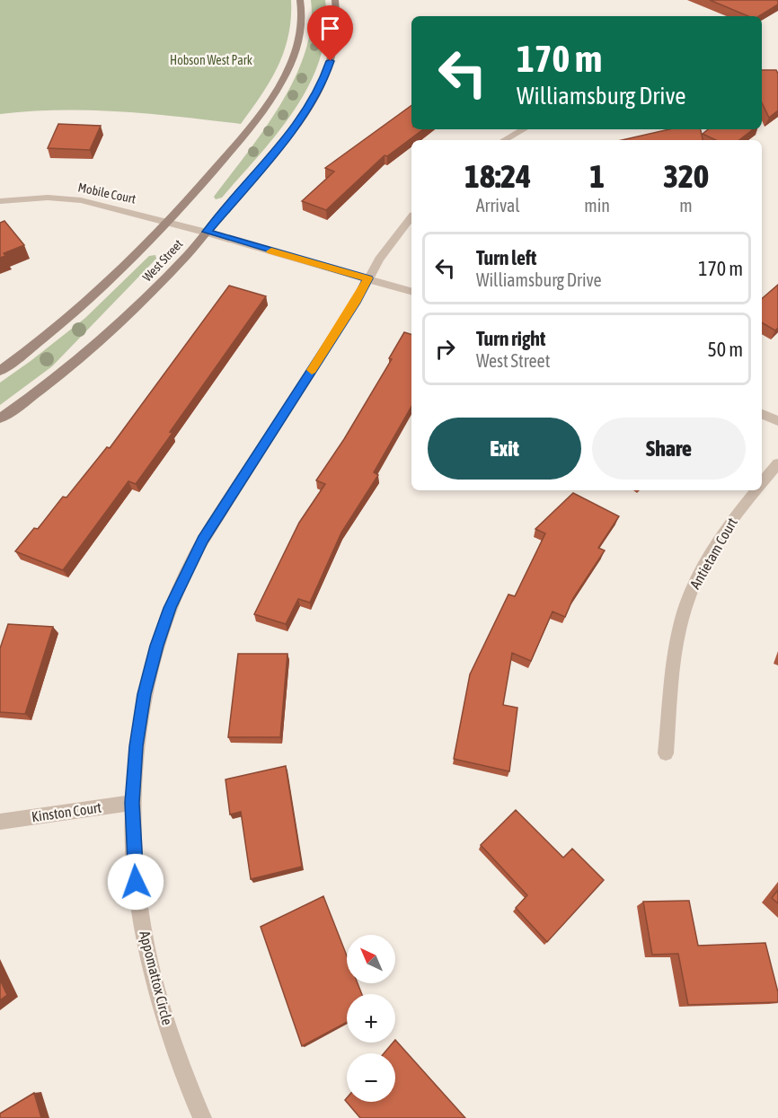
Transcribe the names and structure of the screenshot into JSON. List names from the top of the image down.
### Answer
{
  "streets": {
    "street": [
      "Mobile Court",
      "West Street",
      "Antietam Court",
      "Kinston Court",
      "Appomattox Circle"
    ]
  },
  "crossings": [
    ["Mobile Court", "West Street"],
    ["Mobile Court", "Appomattox Circle"],
    ["Kinston Court", "Appomattox Circle"]
  ],
  "parks": ["Hobson West Park"],
  "north": "top left",
  "page": {
    "turn": ["170 m", "Williamsburg Drive"],
    "eta": [
      "18:24",
      "Arrival",
      "1",
      "min",
      "320",
      "m"
    ],
    "list": [
      {
        "name": "Turn left",
        "note": "Williamsburg Drive",
        "value": "170 m"
      },
      {
        "name": "Turn right",
        "note": "West Street",
        "value": "50 m"
      }
    ],
    "buttons": ["Exit", "Share"],
    "map_buttons": ["+", "−"]
  }
}
